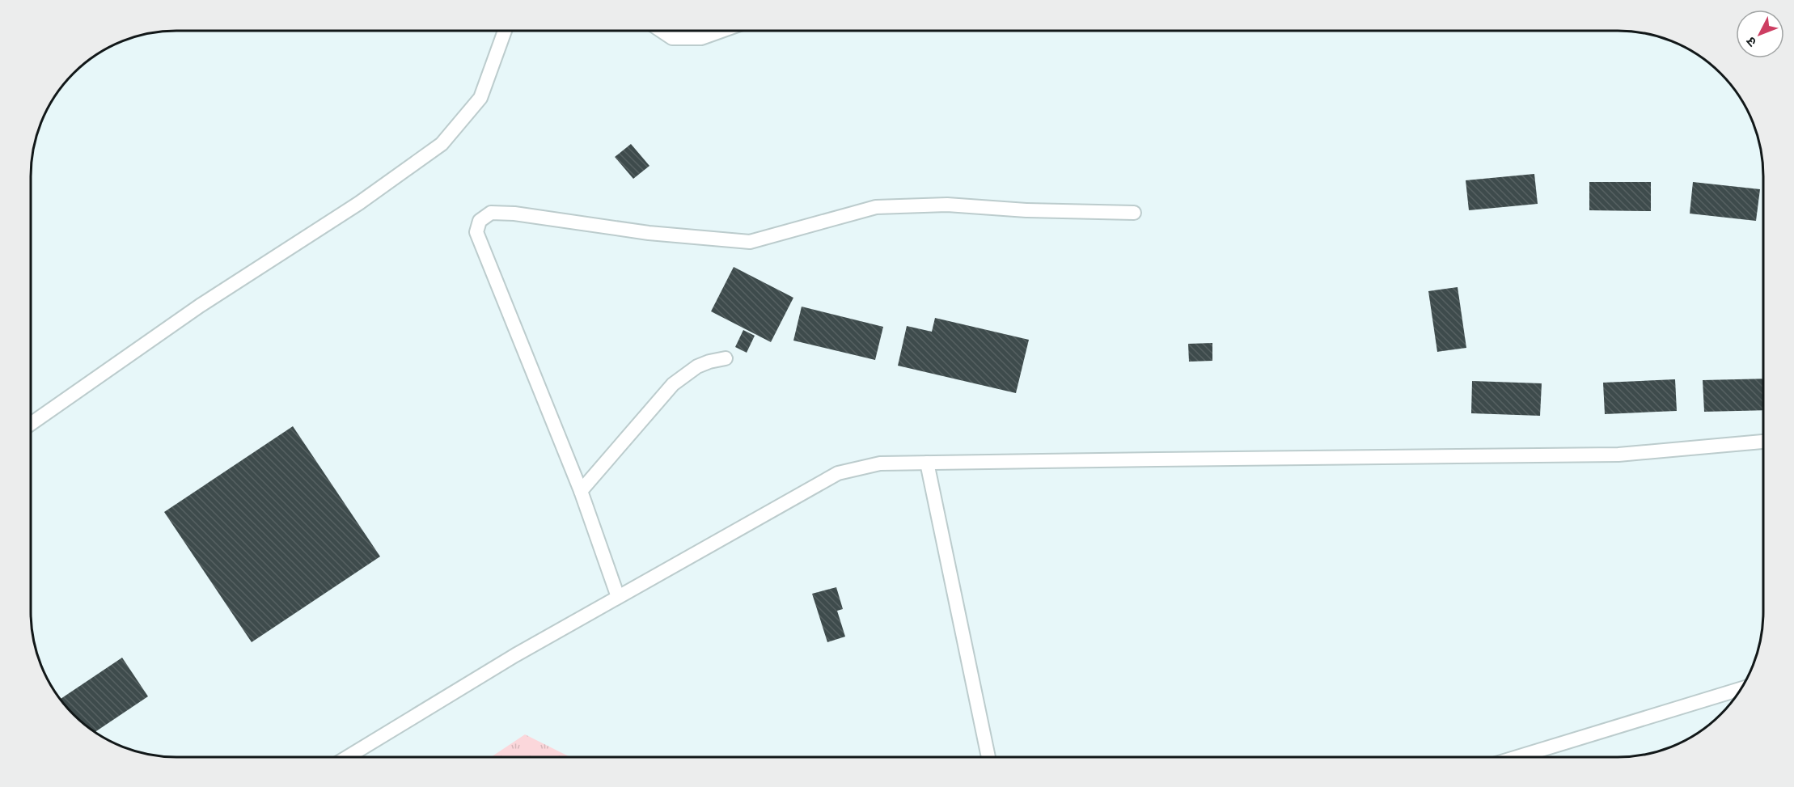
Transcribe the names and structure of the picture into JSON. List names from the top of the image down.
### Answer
{
  "north": "bottom left"
}
